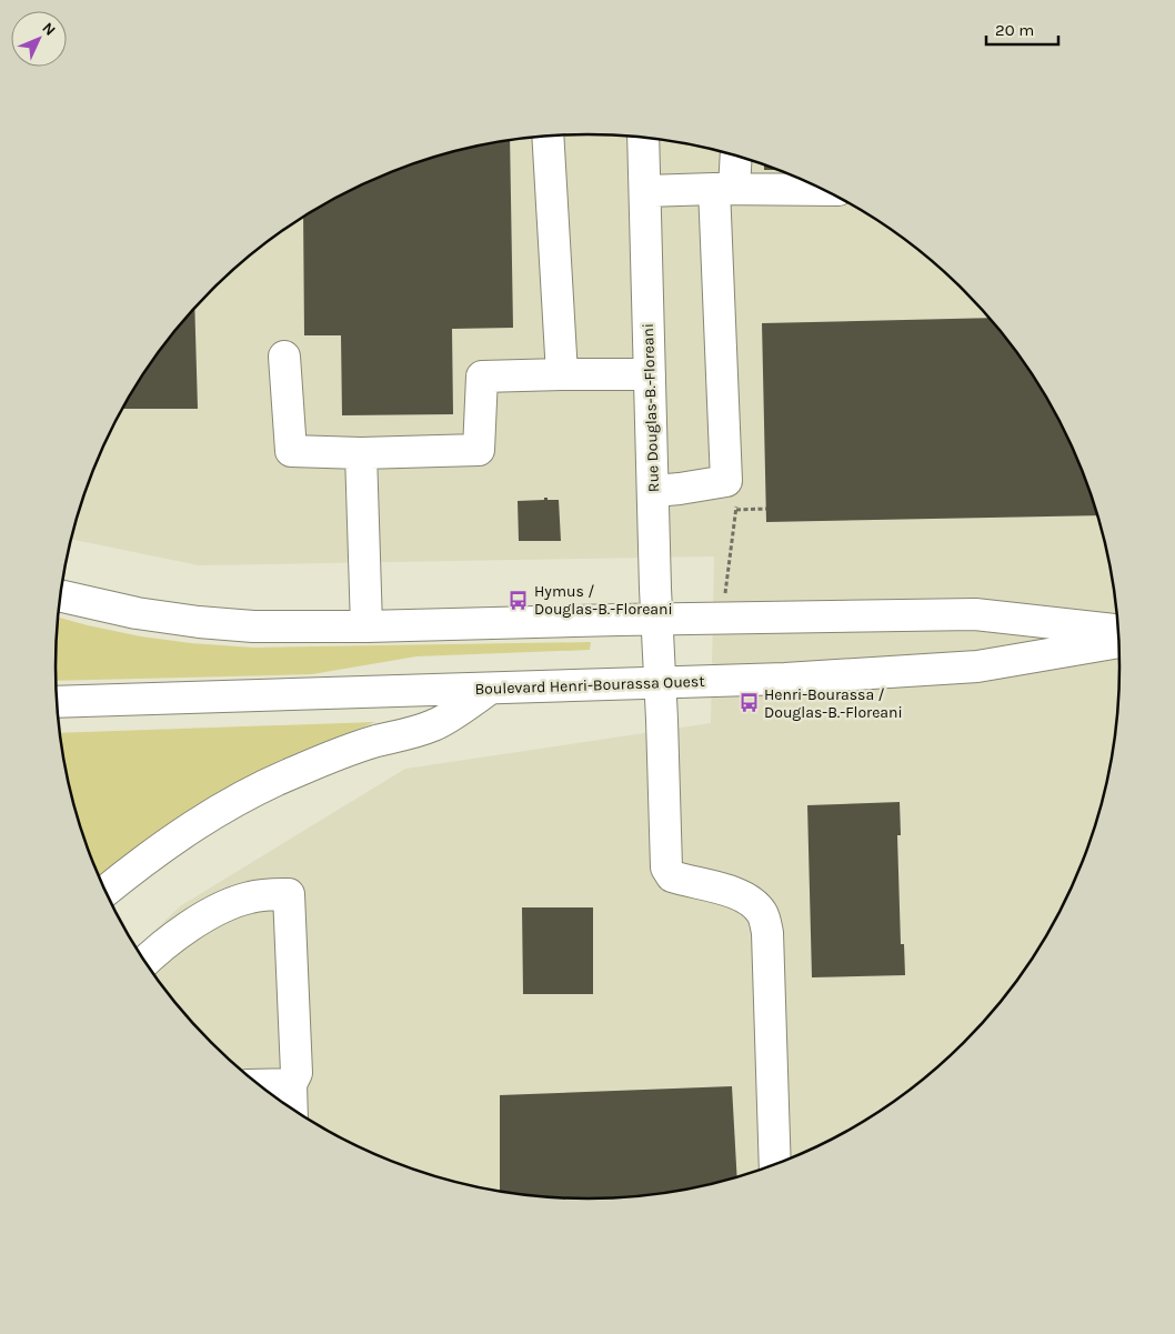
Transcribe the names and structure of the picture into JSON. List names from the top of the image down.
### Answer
{
  "streets": {
    "main road": ["Rue Douglas-B.-Floreani", "Boulevard Henri-Bourassa Ouest"]
  },
  "crossings": [
    ["Rue Douglas-B.-Floreani", "Boulevard Henri-Bourassa Ouest"]
  ],
  "places": {
    "bus stop": ["Hymus / Douglas-B.-Floreani", "Henri-Bourassa / Douglas-B.-Floreani"]
  },
  "scale_bar": "20 m",
  "north": "top right"
}
